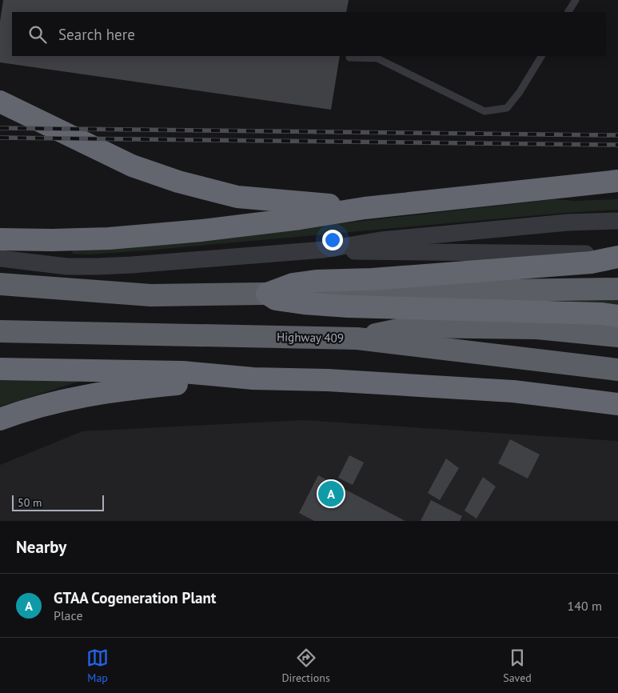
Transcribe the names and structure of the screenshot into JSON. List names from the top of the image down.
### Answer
{
  "streets": {
    "highway": ["Highway 409"]
  },
  "scale_bar": "50 m",
  "page": {
    "search": "Search here",
    "pins": "A",
    "scale": "50 m",
    "heading": "Nearby",
    "list": [
      {
        "mark": "A",
        "name": "GTAA Cogeneration Plant",
        "note": "Place",
        "value": "140 m"
      }
    ],
    "nav": ["Map", "Directions", "Saved"]
  }
}
